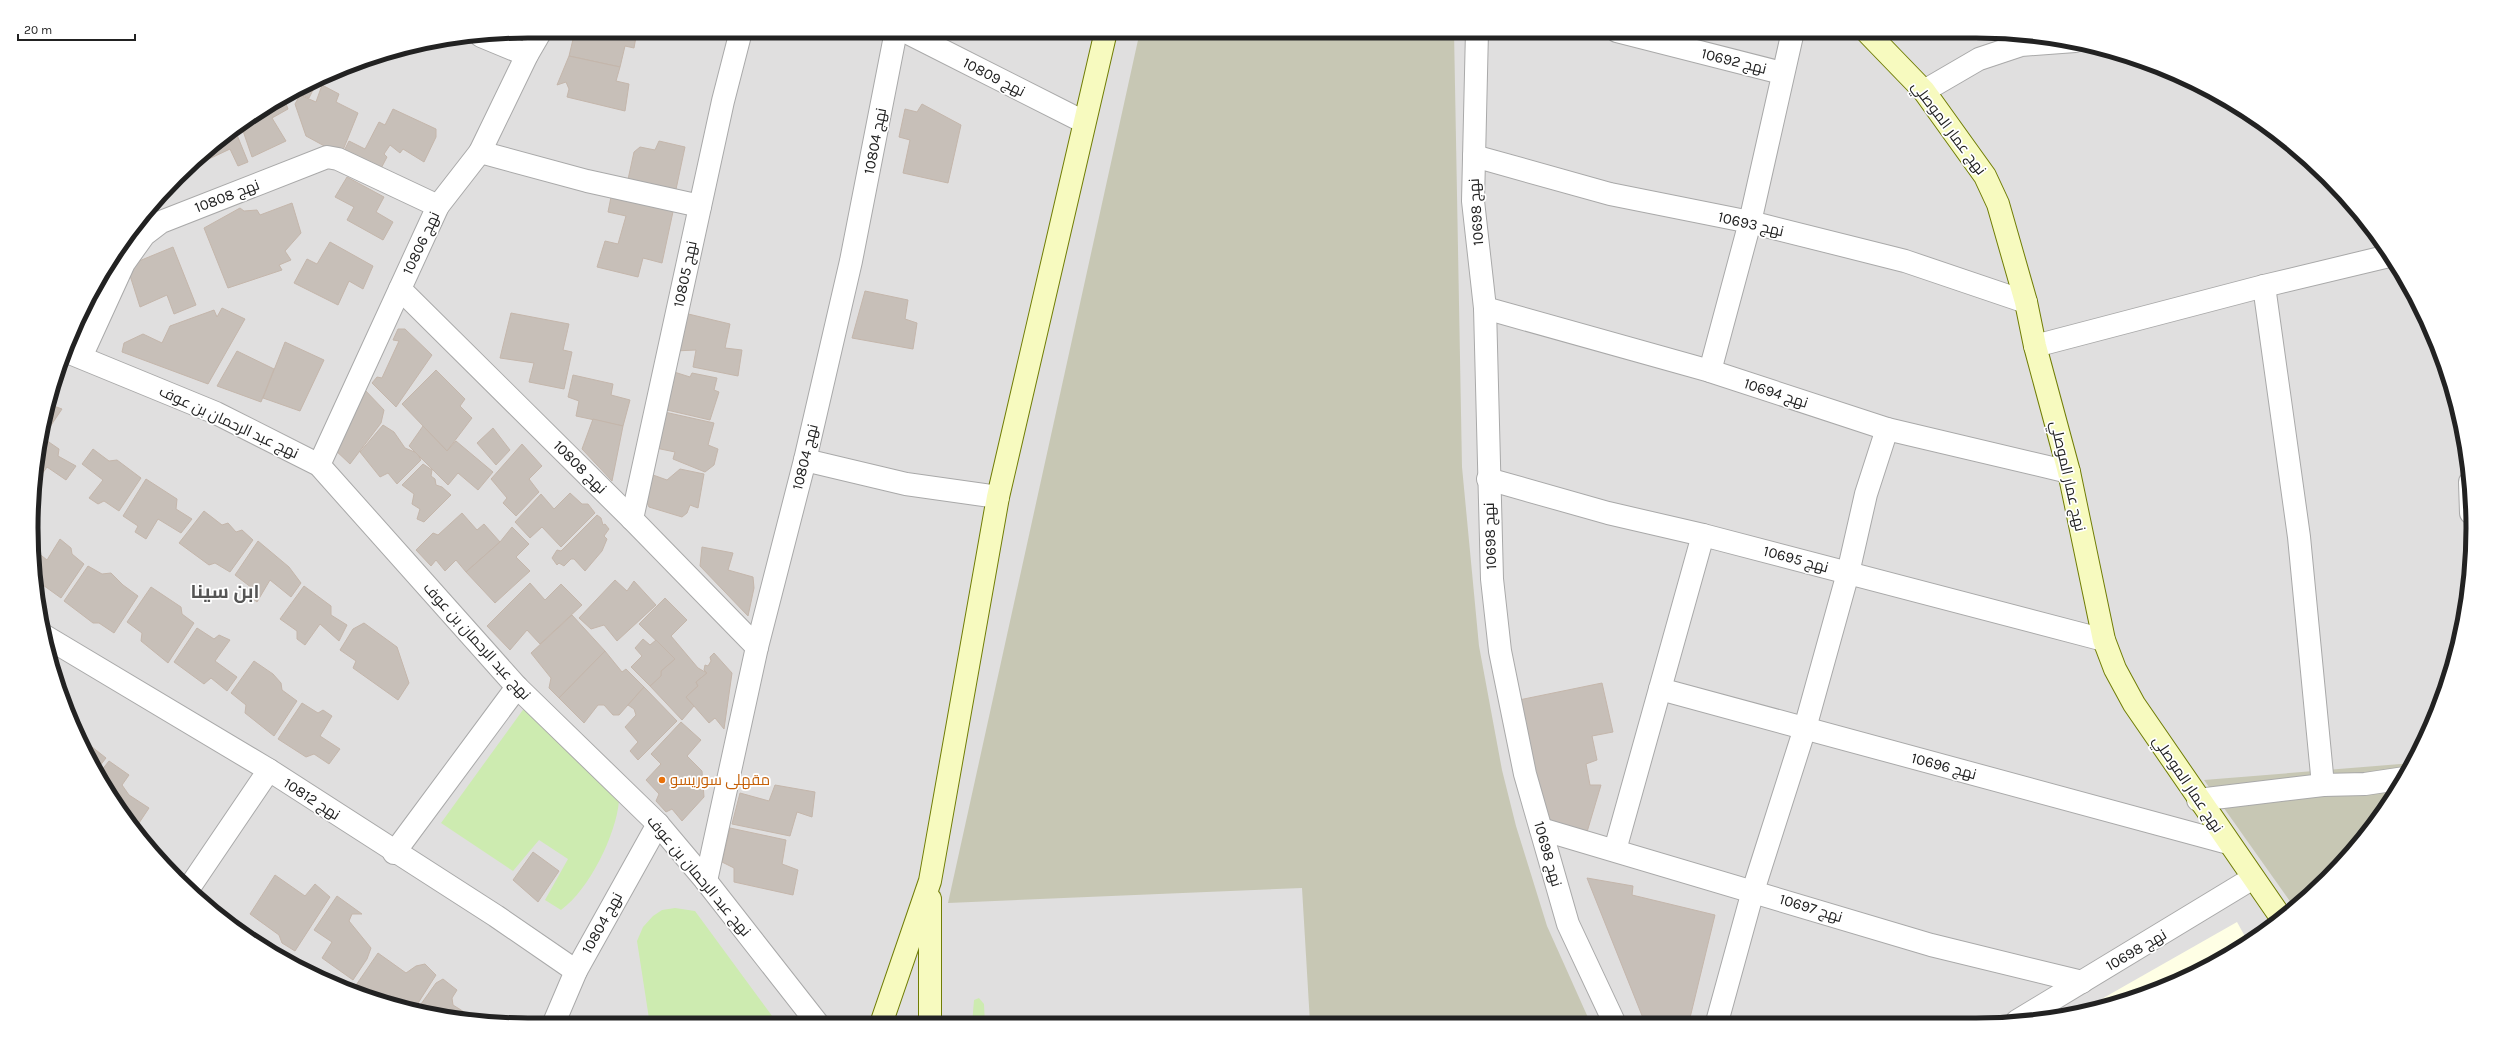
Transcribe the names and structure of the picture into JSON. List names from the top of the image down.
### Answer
{
  "streets": {
    "street": [
      "نهج 10692",
      "نهج 10809",
      "نهج عمار الموصلي",
      "نهج 10804",
      "نهج 10808",
      "نهج 10698",
      "نهج 10693",
      "نهج 10806",
      "نهج 10805",
      "نهج 10694",
      "نهج عبد الرحمان بن عوف",
      "نهج 10695",
      "نهج 10696",
      "نهج 10812",
      "نهج 10697"
    ]
  },
  "crossings": [
    ["نهج عمار الموصلي", "نهج 10698"],
    ["نهج عمار الموصلي", "نهج 10693"],
    ["نهج عمار الموصلي", "نهج 10694"],
    ["نهج عمار الموصلي", "نهج 10695"],
    ["نهج عمار الموصلي", "نهج 10696"],
    ["نهج 10804", "نهج 10808"],
    ["نهج 10804", "نهج عبد الرحمان بن عوف"],
    ["نهج 10804", "نهج 10812"],
    ["نهج 10808", "نهج 10806"],
    ["نهج 10808", "نهج 10805"],
    ["نهج 10808", "نهج عبد الرحمان بن عوف"],
    ["نهج 10698", "نهج 10693"],
    ["نهج 10698", "نهج 10694"],
    ["نهج 10698", "نهج 10695"],
    ["نهج 10698", "نهج 10697"],
    ["نهج 10806", "نهج عبد الرحمان بن عوف"]
  ],
  "districts": ["ابن سينا"],
  "places": ["مقهلى سوريسو"],
  "scale_bar": "20 m"
}
